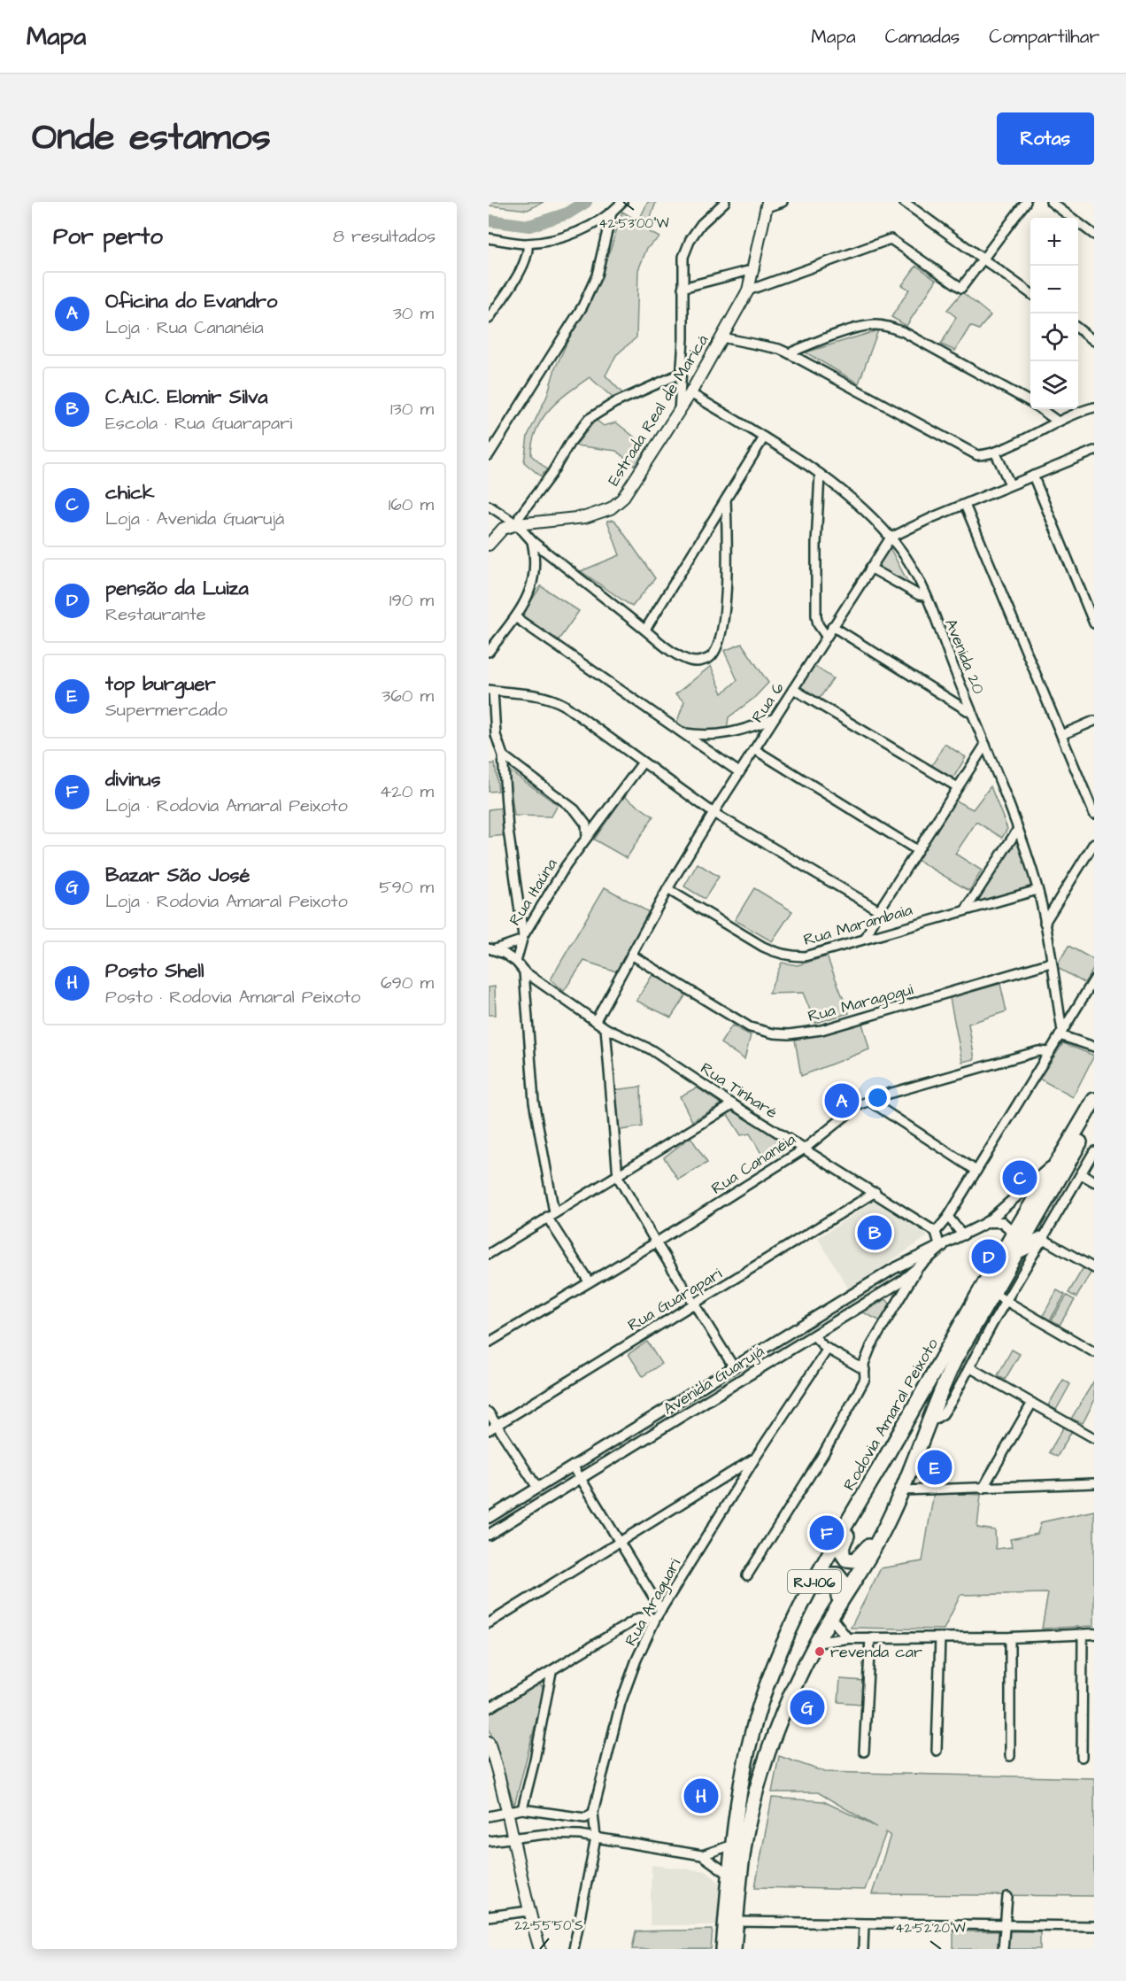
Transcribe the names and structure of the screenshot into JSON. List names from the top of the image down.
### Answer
{
  "streets": {
    "highway": ["Rodovia Amaral Peixoto", "RJ-106"],
    "main road": ["Estrada Real de Maricá"],
    "street": [
      "Avenida 20",
      "Rua 6",
      "Rua Itaúna",
      "Rua Marambaia",
      "Rua Maragogui",
      "Rua Tinharé",
      "Rua Cananéia",
      "Rua Guarapari",
      "Avenida Guarujá",
      "Rua Araguari"
    ]
  },
  "crossings": [
    ["Estrada Real de Maricá", "Avenida 20"],
    ["Avenida 20", "Rua 6"],
    ["Avenida 20", "Rua Marambaia"],
    ["Avenida 20", "Rua Maragogui"],
    ["Rua 6", "Rua Marambaia"],
    ["Rua 6", "Rua Maragogui"],
    ["Rua 6", "Rua Tinharé"],
    ["Rua Tinharé", "Rua Cananéia"],
    ["Rua Tinharé", "Rua Guarapari"],
    ["Avenida Guarujá", "Rodovia Amaral Peixoto"]
  ],
  "places": ["revenda car"],
  "page": {
    "header": "Mapa",
    "nav": ["Mapa", "Camadas", "Compartilhar"],
    "title": "Onde estamos",
    "buttons": "Rotas",
    "heading": ["Por perto", "8 resultados"],
    "map_buttons": ["+", "−"],
    "list": [
      {
        "mark": "A",
        "name": "Oficina do Evandro",
        "note": "Loja · Rua Cananéia",
        "value": "30 m"
      },
      {
        "mark": "B",
        "name": "C.A.I.C. Elomir Silva",
        "note": "Escola · Rua Guarapari",
        "value": "130 m"
      },
      {
        "mark": "C",
        "name": "chick",
        "note": "Loja · Avenida Guarujá",
        "value": "160 m"
      },
      {
        "mark": "D",
        "name": "pensão da Luiza",
        "note": "Restaurante",
        "value": "190 m"
      },
      {
        "mark": "E",
        "name": "top burguer",
        "note": "Supermercado",
        "value": "360 m"
      },
      {
        "mark": "F",
        "name": "divinus",
        "note": "Loja · Rodovia Amaral Peixoto",
        "value": "420 m"
      },
      {
        "mark": "G",
        "name": "Bazar São José",
        "note": "Loja · Rodovia Amaral Peixoto",
        "value": "590 m"
      },
      {
        "mark": "H",
        "name": "Posto Shell",
        "note": "Posto · Rodovia Amaral Peixoto",
        "value": "690 m"
      }
    ],
    "pins": [
      "A",
      "C",
      "B",
      "D",
      "E",
      "F",
      "G",
      "H"
    ]
  },
  "coordinates": ["42°53'00\"W", "22°55'50\"S", "42°52'20\"W"]
}
